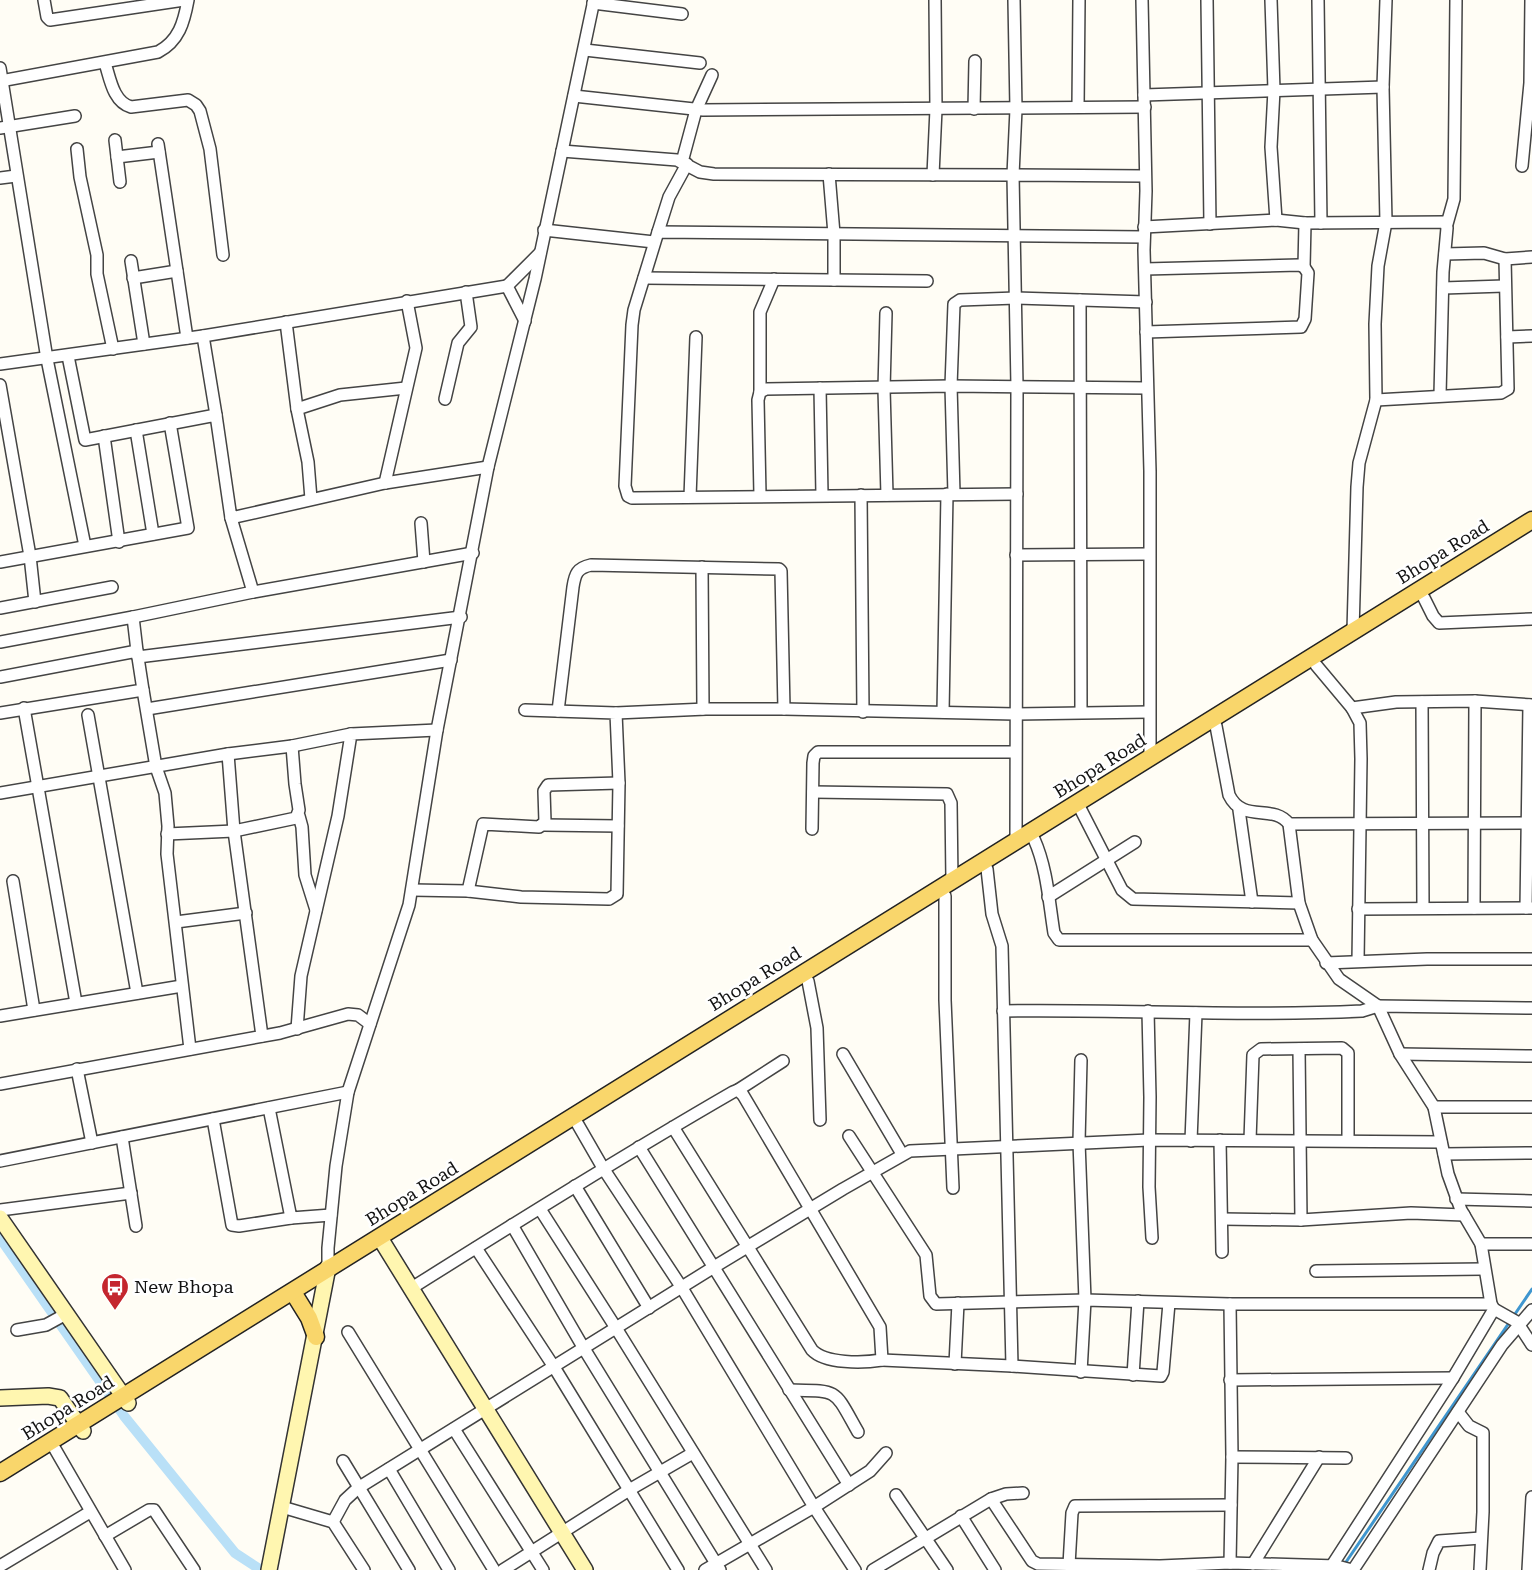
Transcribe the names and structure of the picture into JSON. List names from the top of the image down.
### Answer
{
  "streets": {
    "main road": ["Bhopa Road"]
  },
  "places": {
    "bus stop": ["New Bhopa"]
  }
}
